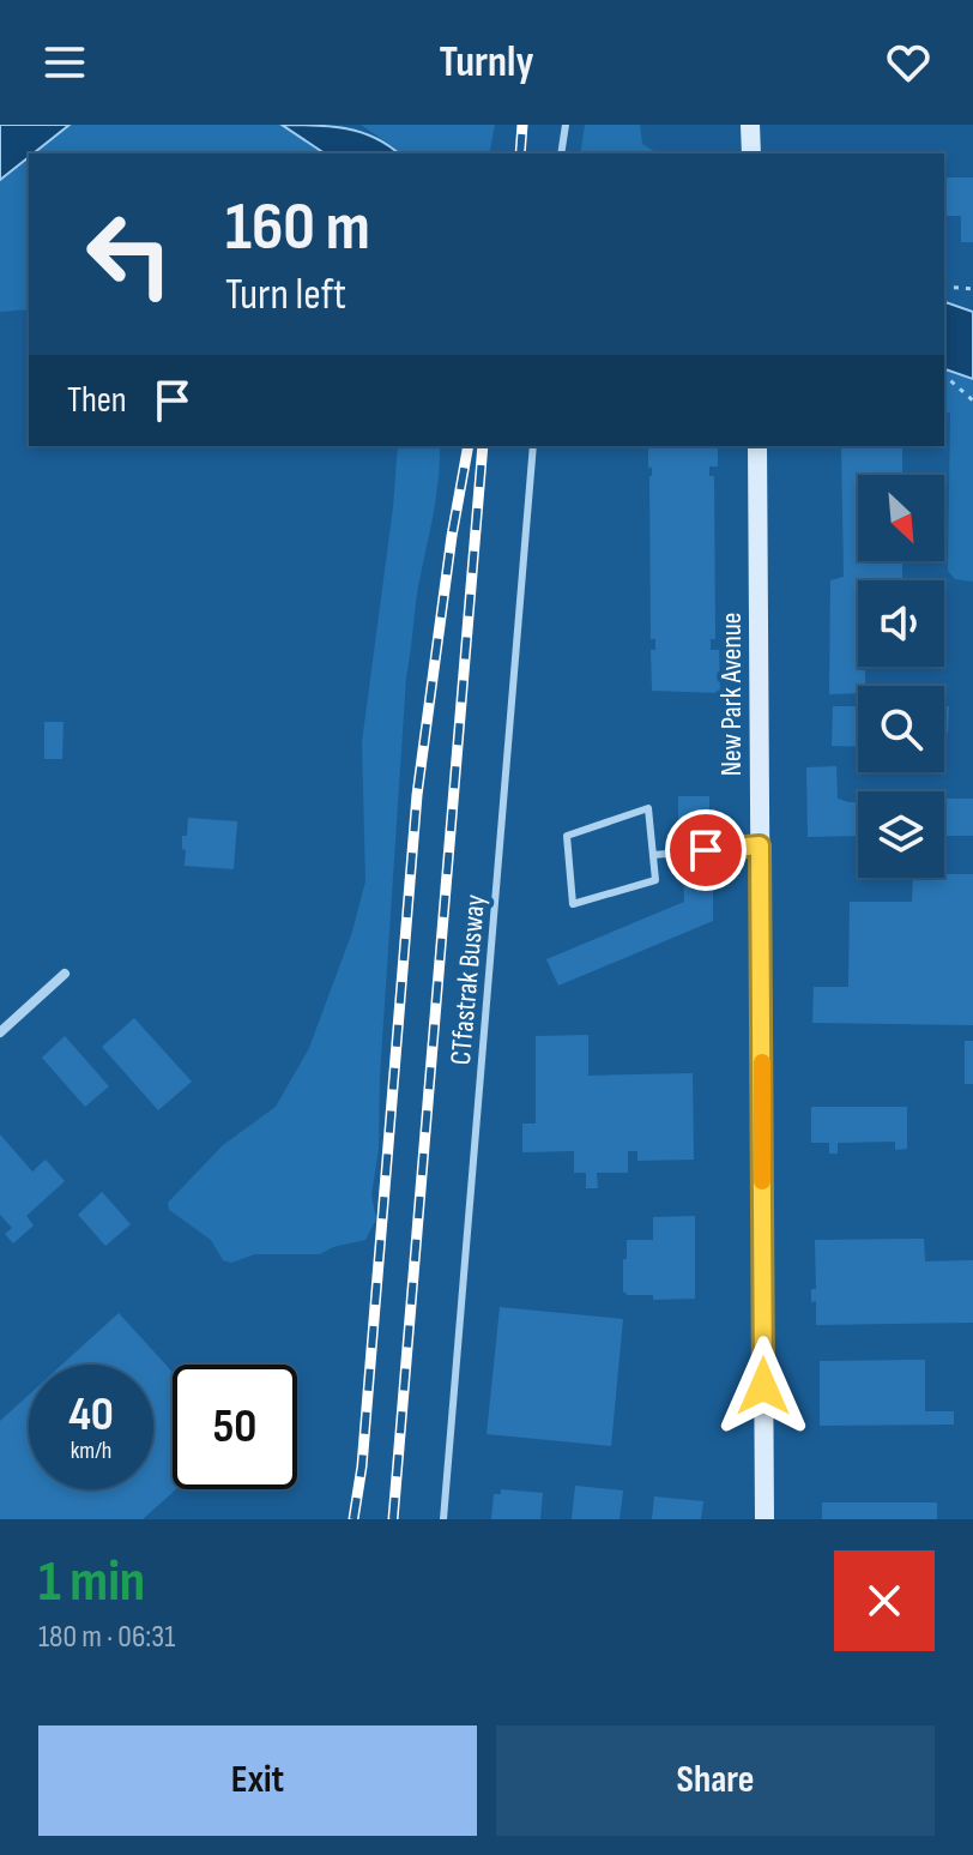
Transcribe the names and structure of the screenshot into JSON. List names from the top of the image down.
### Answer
{
  "streets": {
    "main road": ["New Park Avenue"],
    "lane": ["CTfastrak Busway"]
  },
  "north": "bottom right",
  "page": {
    "header": "Turnly",
    "turn": ["160 m", "Turn left"],
    "then": "Then",
    "speed": "40 km/h",
    "limit": "50",
    "heading": ["1 min", "180 m · 06:31"],
    "buttons": ["Exit", "Share"]
  }
}
